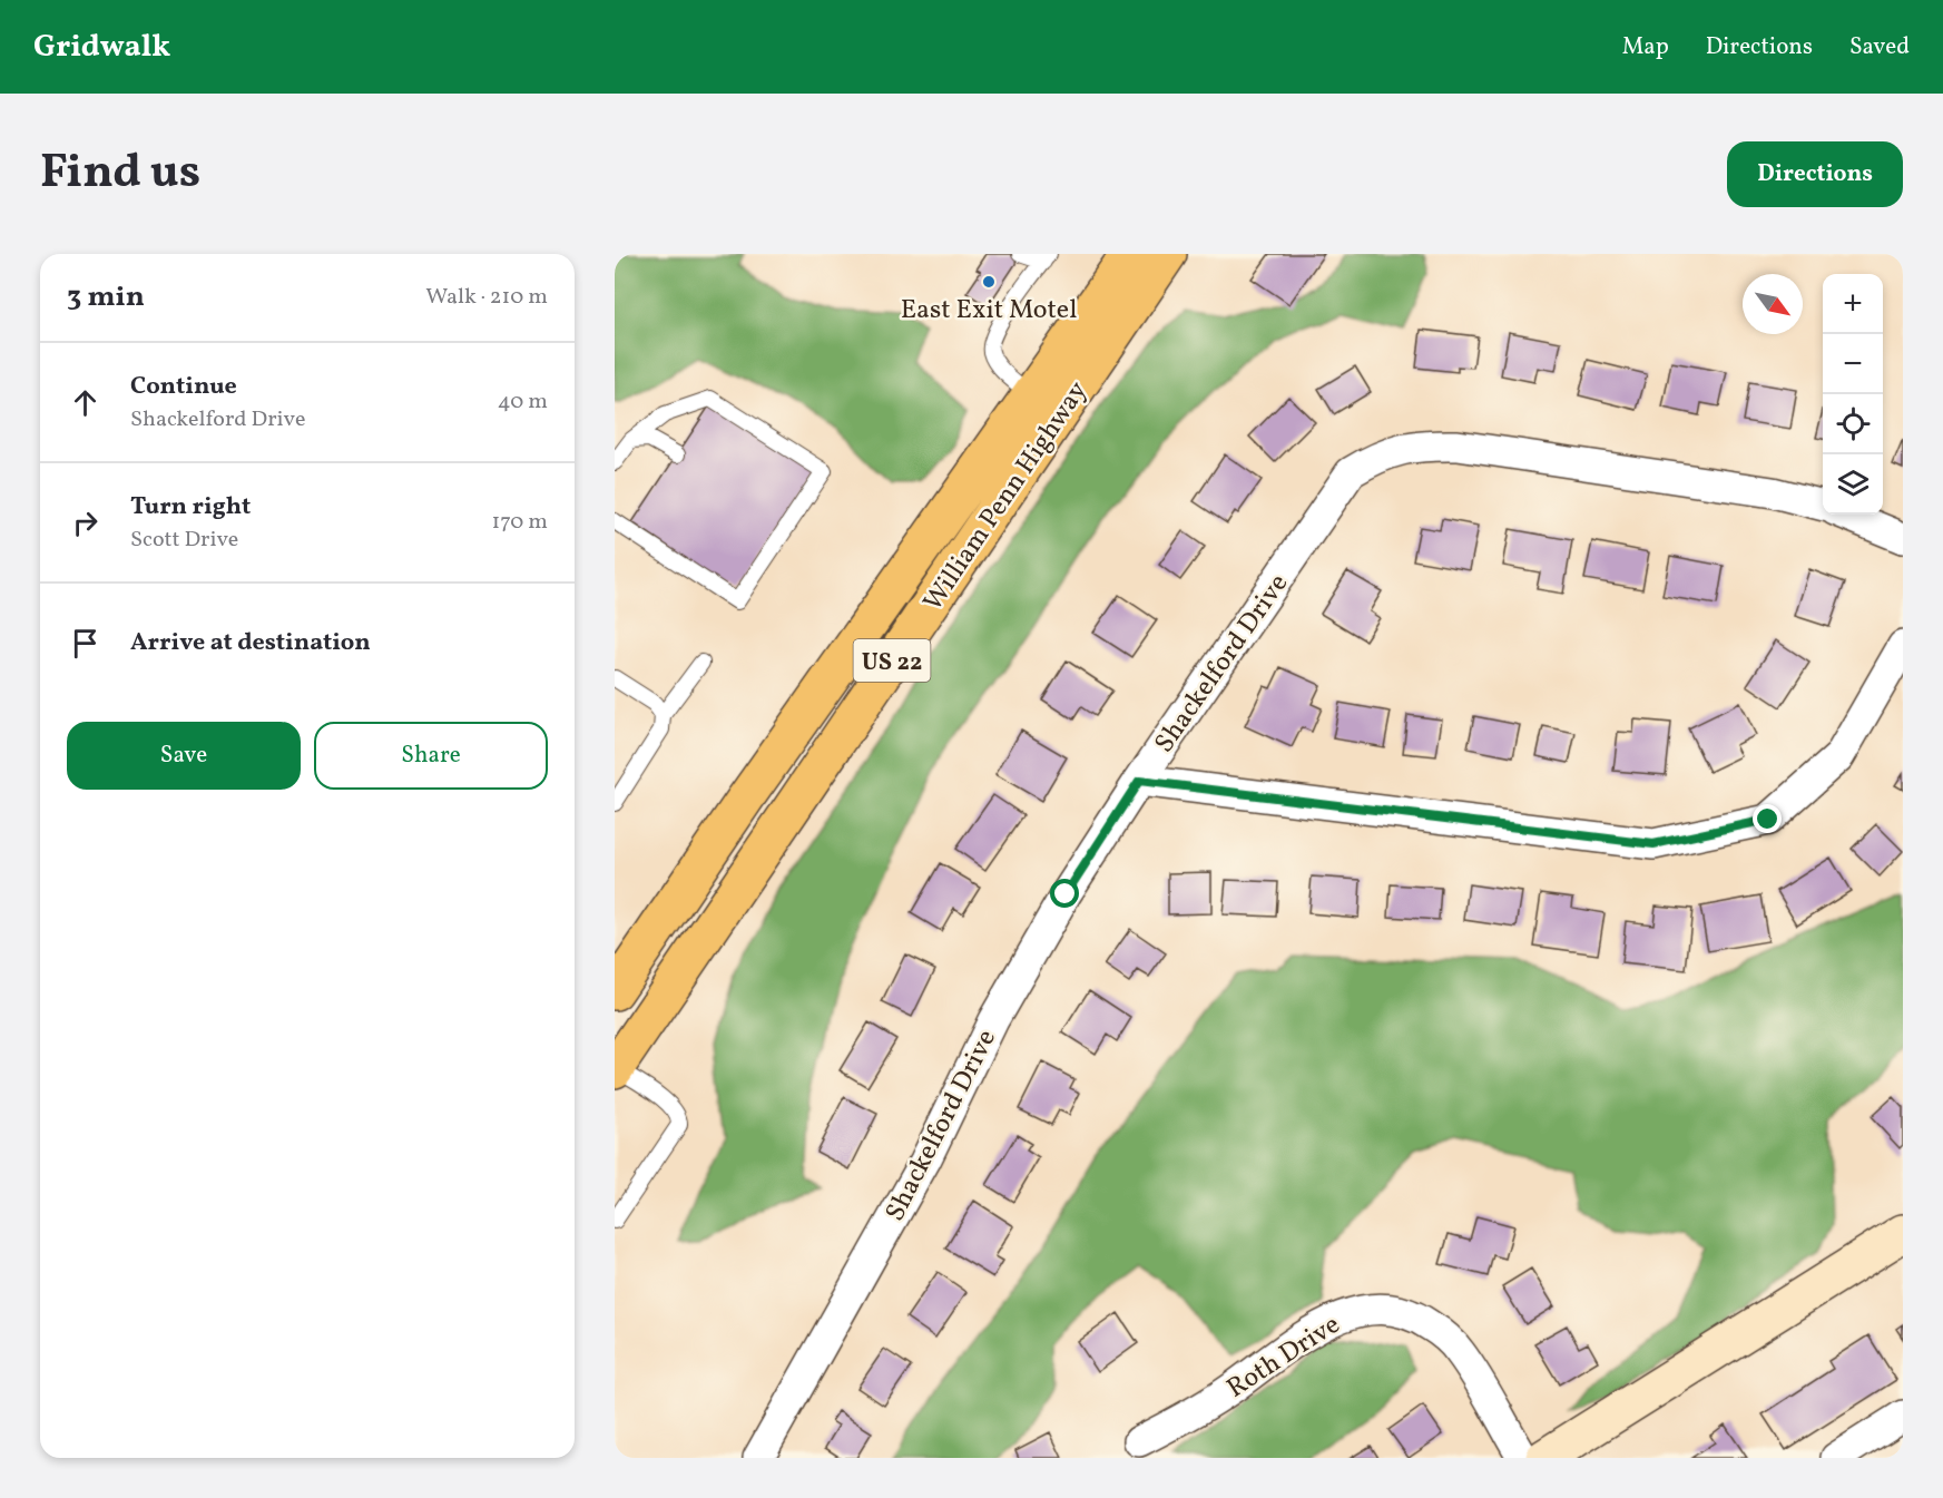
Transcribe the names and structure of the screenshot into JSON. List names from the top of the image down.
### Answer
{
  "streets": {
    "highway": ["William Penn Highway", "US 22"],
    "street": ["Shackelford Drive", "Roth Drive"]
  },
  "places": ["East Exit Motel"],
  "north": "bottom right",
  "page": {
    "header": "Gridwalk",
    "nav": ["Map", "Directions", "Saved"],
    "title": "Find us",
    "buttons": [
      "Directions",
      ["Save", "Share"]
    ],
    "heading": ["3 min", "Walk · 210 m"],
    "map_buttons": ["+", "−"],
    "list": [
      ["Continue", "Shackelford Drive", "40 m"],
      ["Turn right", "Scott Drive", "170 m"],
      "Arrive at destination"
    ]
  }
}
